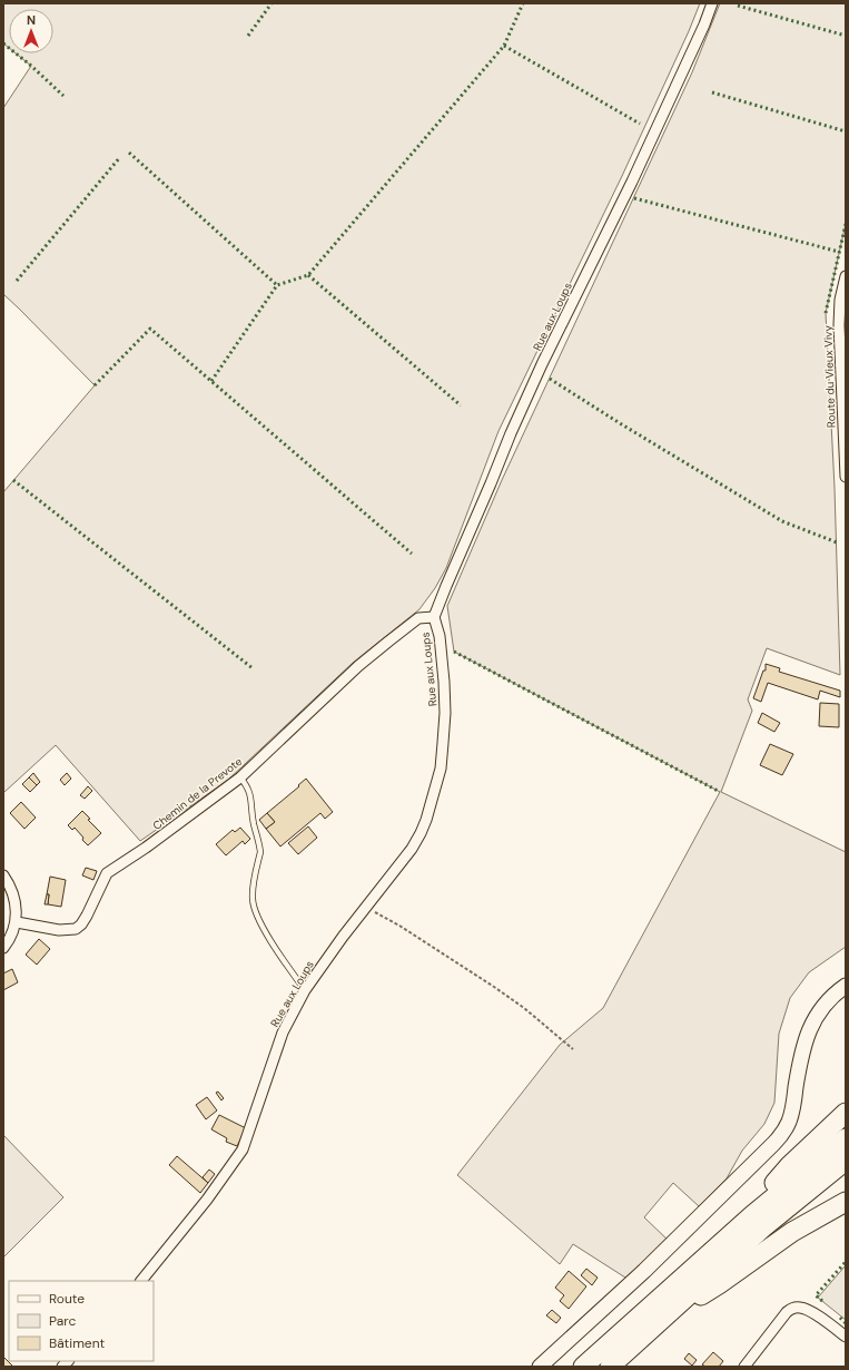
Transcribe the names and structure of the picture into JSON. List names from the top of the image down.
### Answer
{
  "streets": {
    "street": ["Rue aux Loups", "Route du Vieux Vivy", "Chemin de la Prevote"]
  },
  "crossings": [
    ["Rue aux Loups", "Chemin de la Prevote"]
  ],
  "legend": ["Route", "Parc", "Bâtiment"],
  "north": "top"
}
